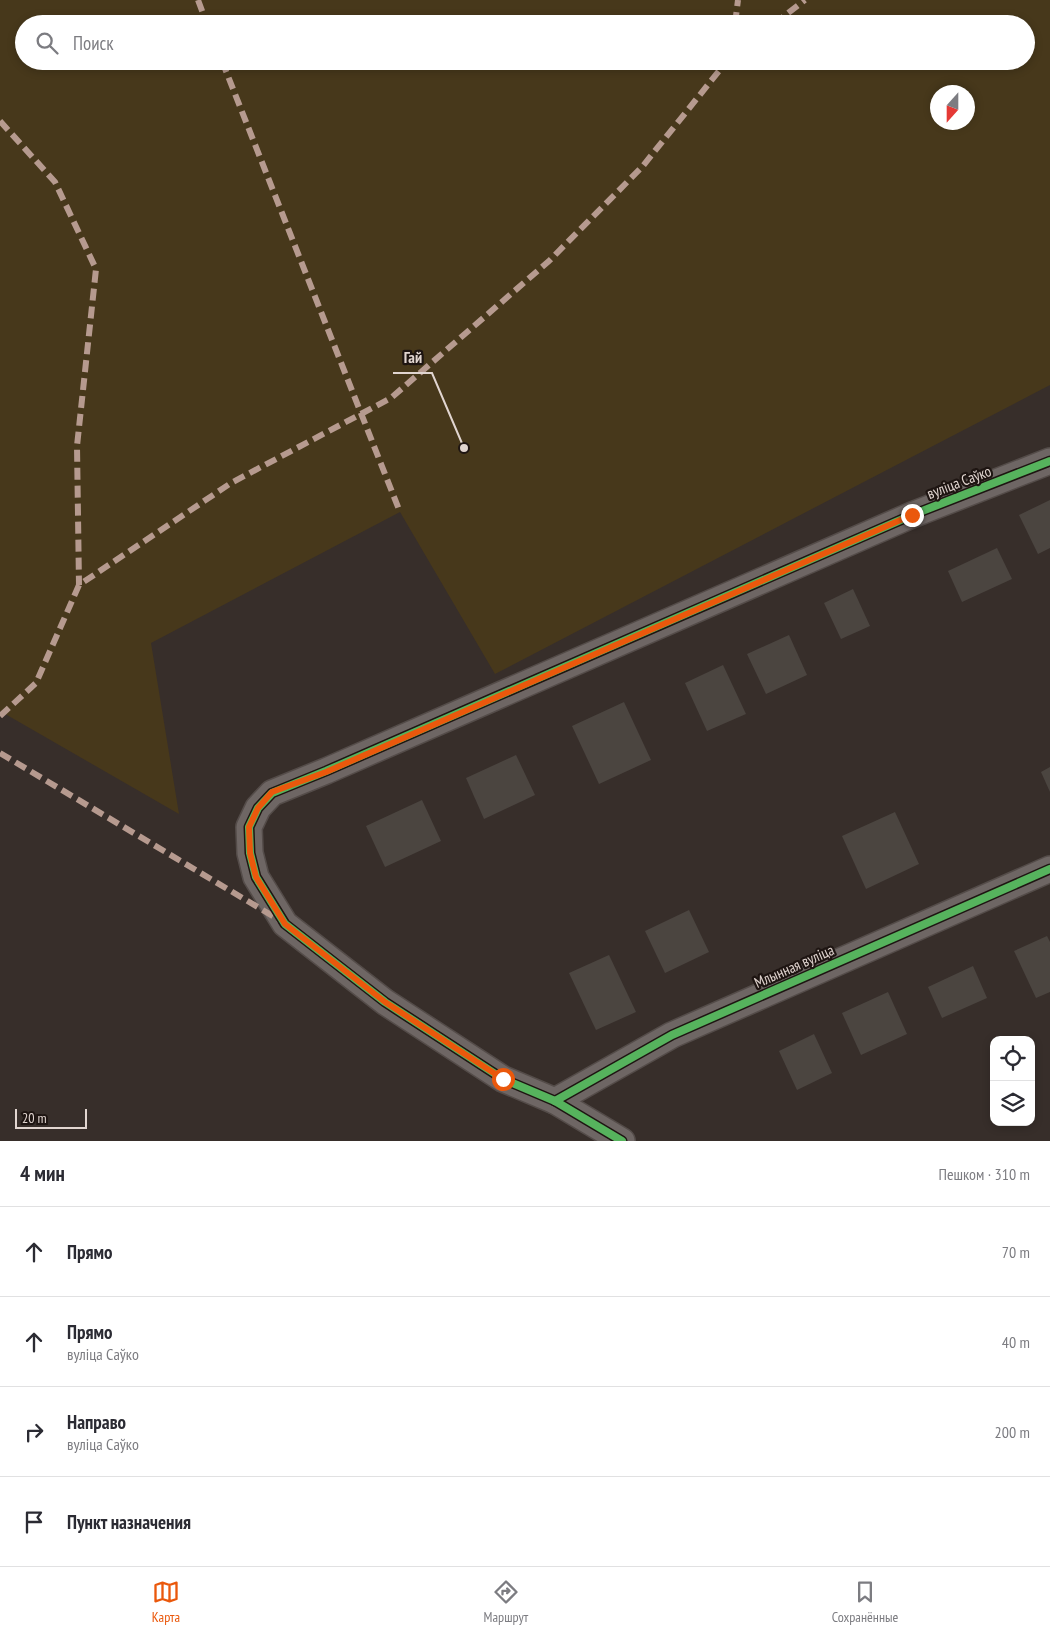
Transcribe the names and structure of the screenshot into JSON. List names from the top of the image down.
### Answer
{
  "streets": {
    "street": ["вуліца Саўко", "Млынная вуліца"]
  },
  "crossings": [
    ["вуліца Саўко", "Млынная вуліца"]
  ],
  "places": ["Гай"],
  "scale_bar": "20 m",
  "north": "bottom",
  "page": {
    "search": "Поиск",
    "scale": "20 m",
    "heading": ["4 мин", "Пешком · 310 m"],
    "list": [
      ["Прямо", "70 m"],
      ["Прямо", "вуліца Саўко", "40 m"],
      ["Направо", "вуліца Саўко", "200 m"],
      "Пункт назначения"
    ],
    "nav": ["Карта", "Маршрут", "Сохранённые"]
  }
}
